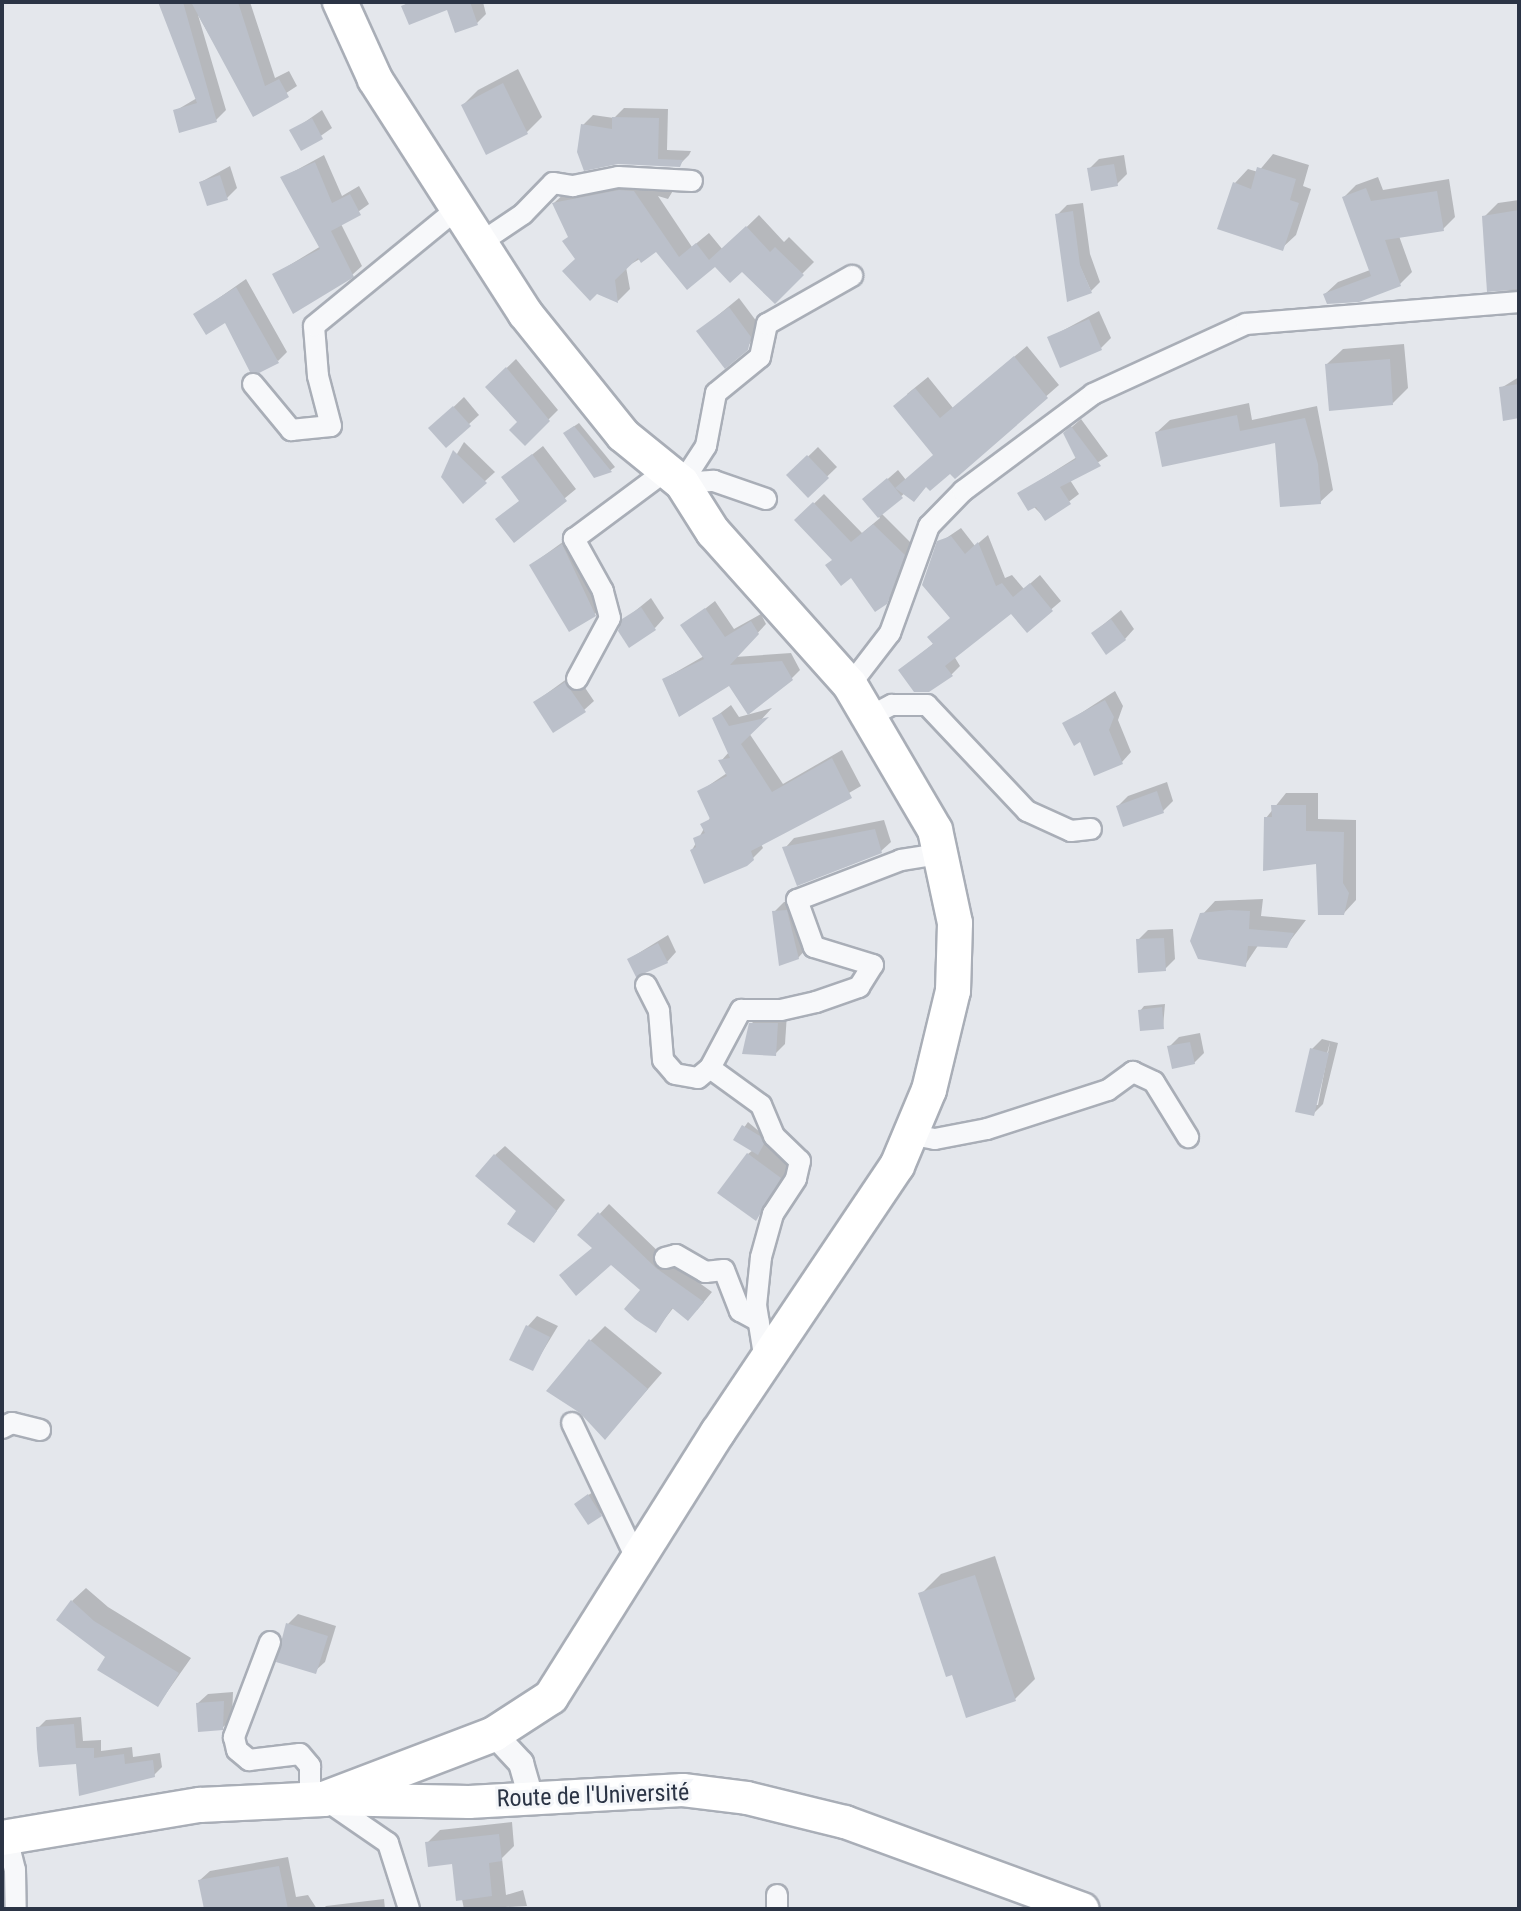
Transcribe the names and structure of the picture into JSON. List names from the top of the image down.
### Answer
{
  "streets": {
    "main road": ["Route de l'Université"]
  }
}
